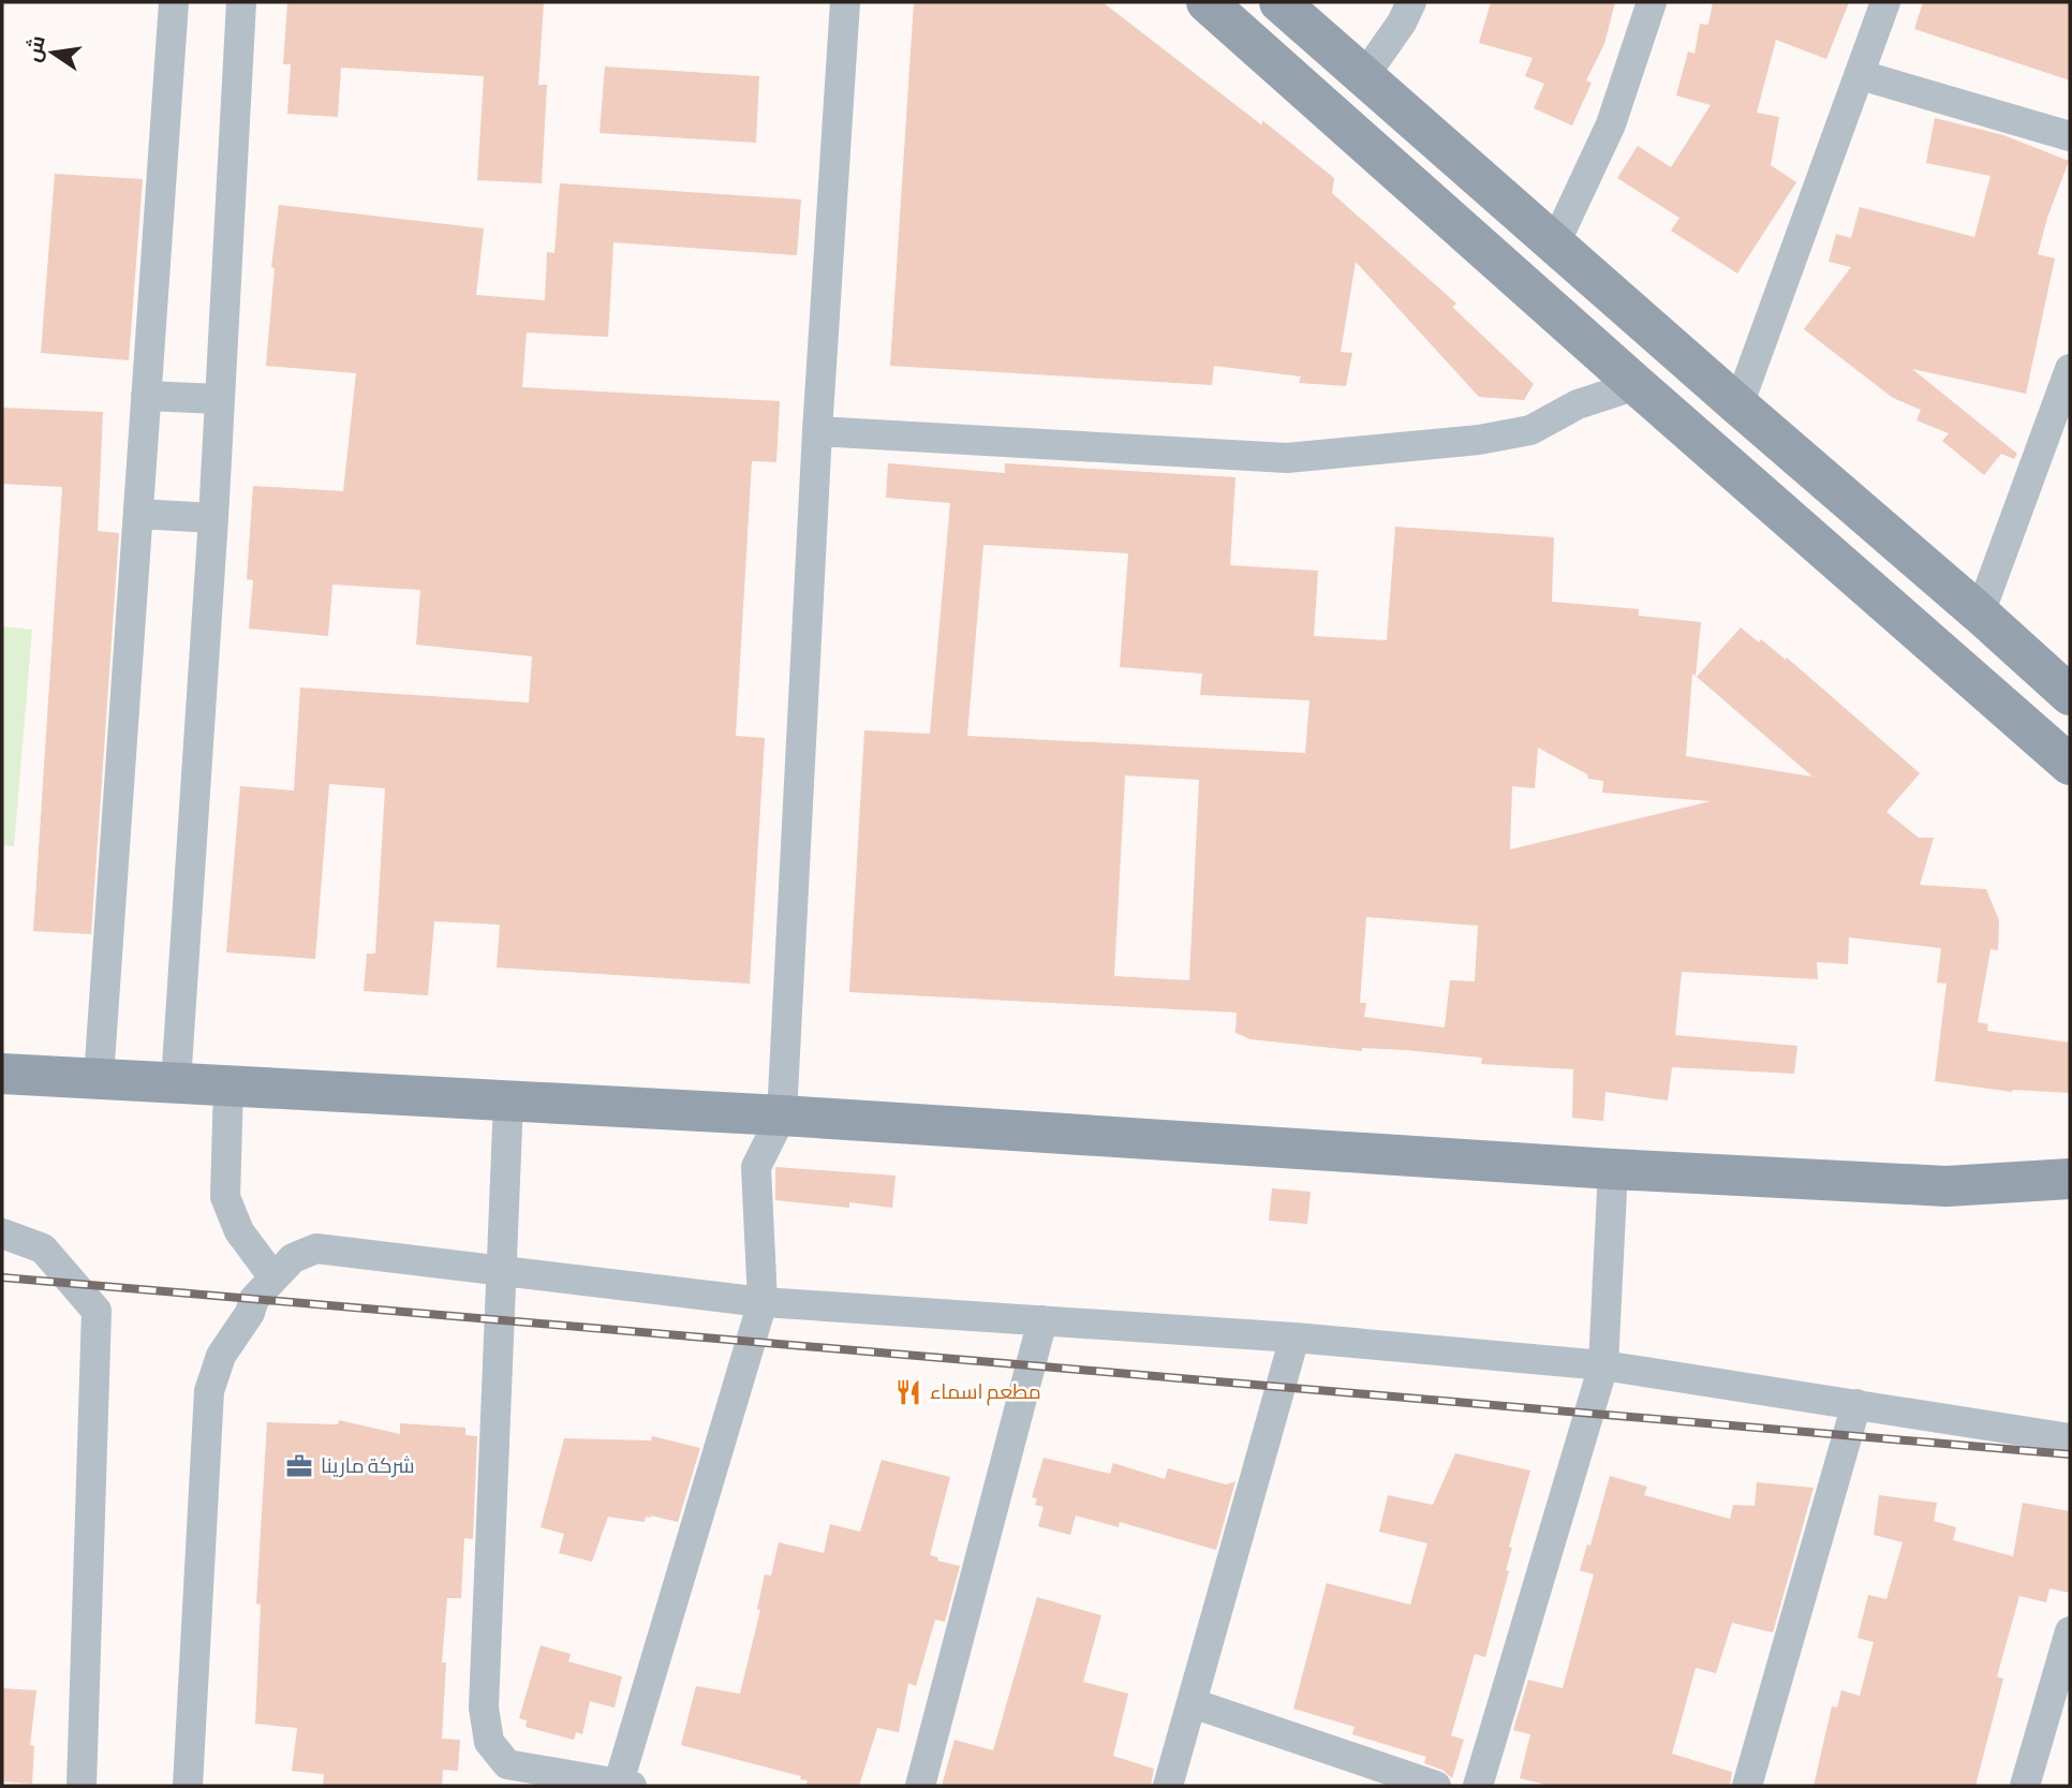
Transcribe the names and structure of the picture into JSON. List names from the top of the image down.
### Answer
{
  "places": {
    "restaurant": ["مطعم اسماء"],
    "office": ["شركة مارينا"]
  },
  "north": "left"
}
